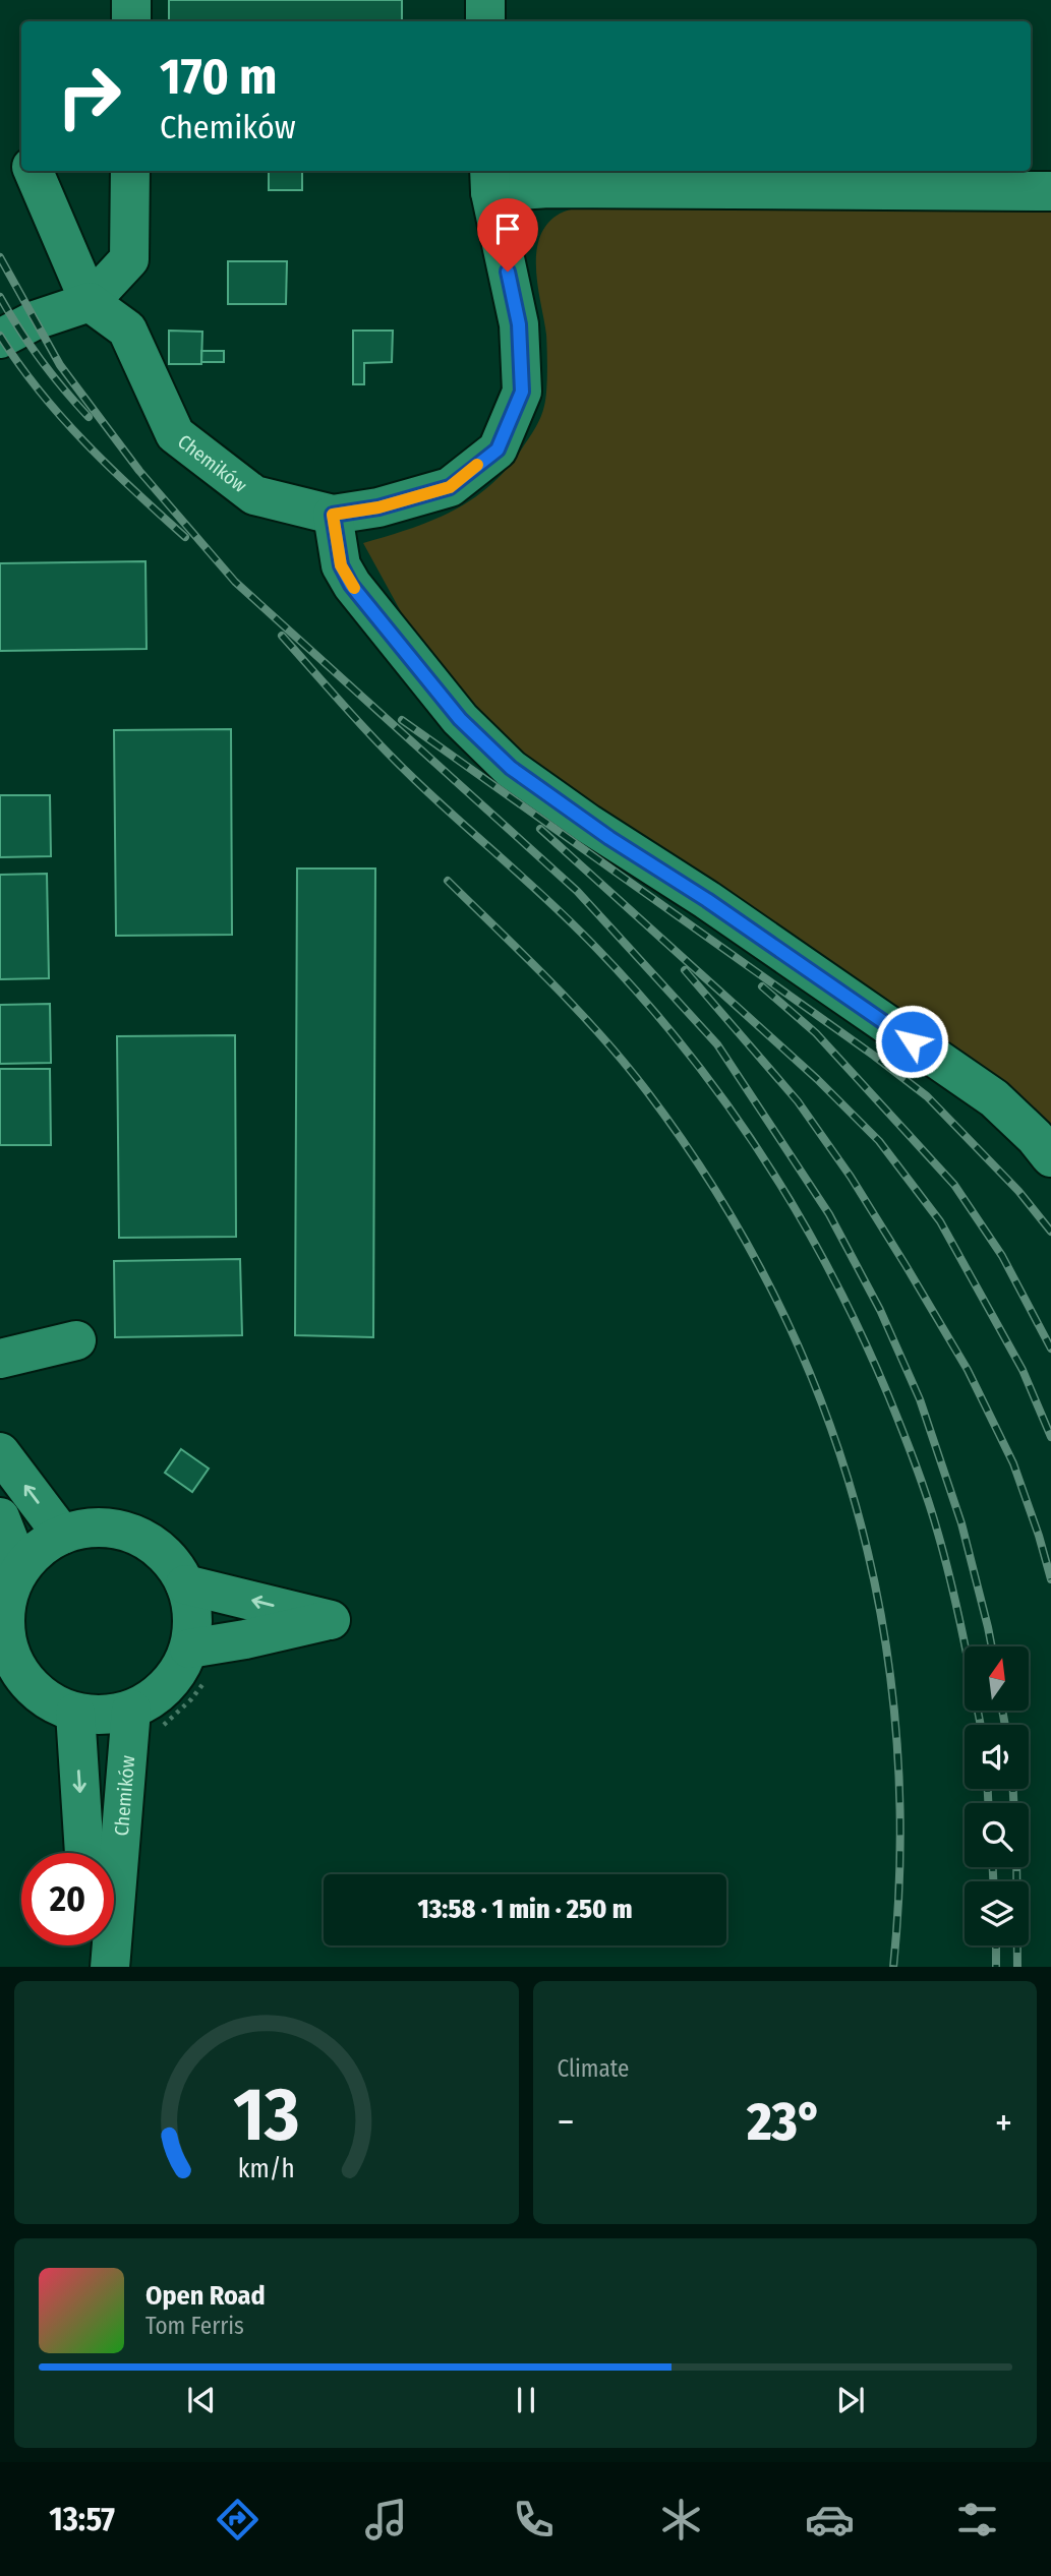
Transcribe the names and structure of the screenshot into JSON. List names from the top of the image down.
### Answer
{
  "streets": {
    "lane": ["Chemików"]
  },
  "north": "top",
  "page": {
    "turn": ["170 m", "Chemików"],
    "limit": "20",
    "trip": "13:58 · 1 min · 250 m",
    "tile": "Climate",
    "heat": ["−", "23°", "+"],
    "song": ["Open Road", "Tom Ferris"],
    "tabs": "13:57",
    "gauge": ["13", "km/h"]
  }
}
